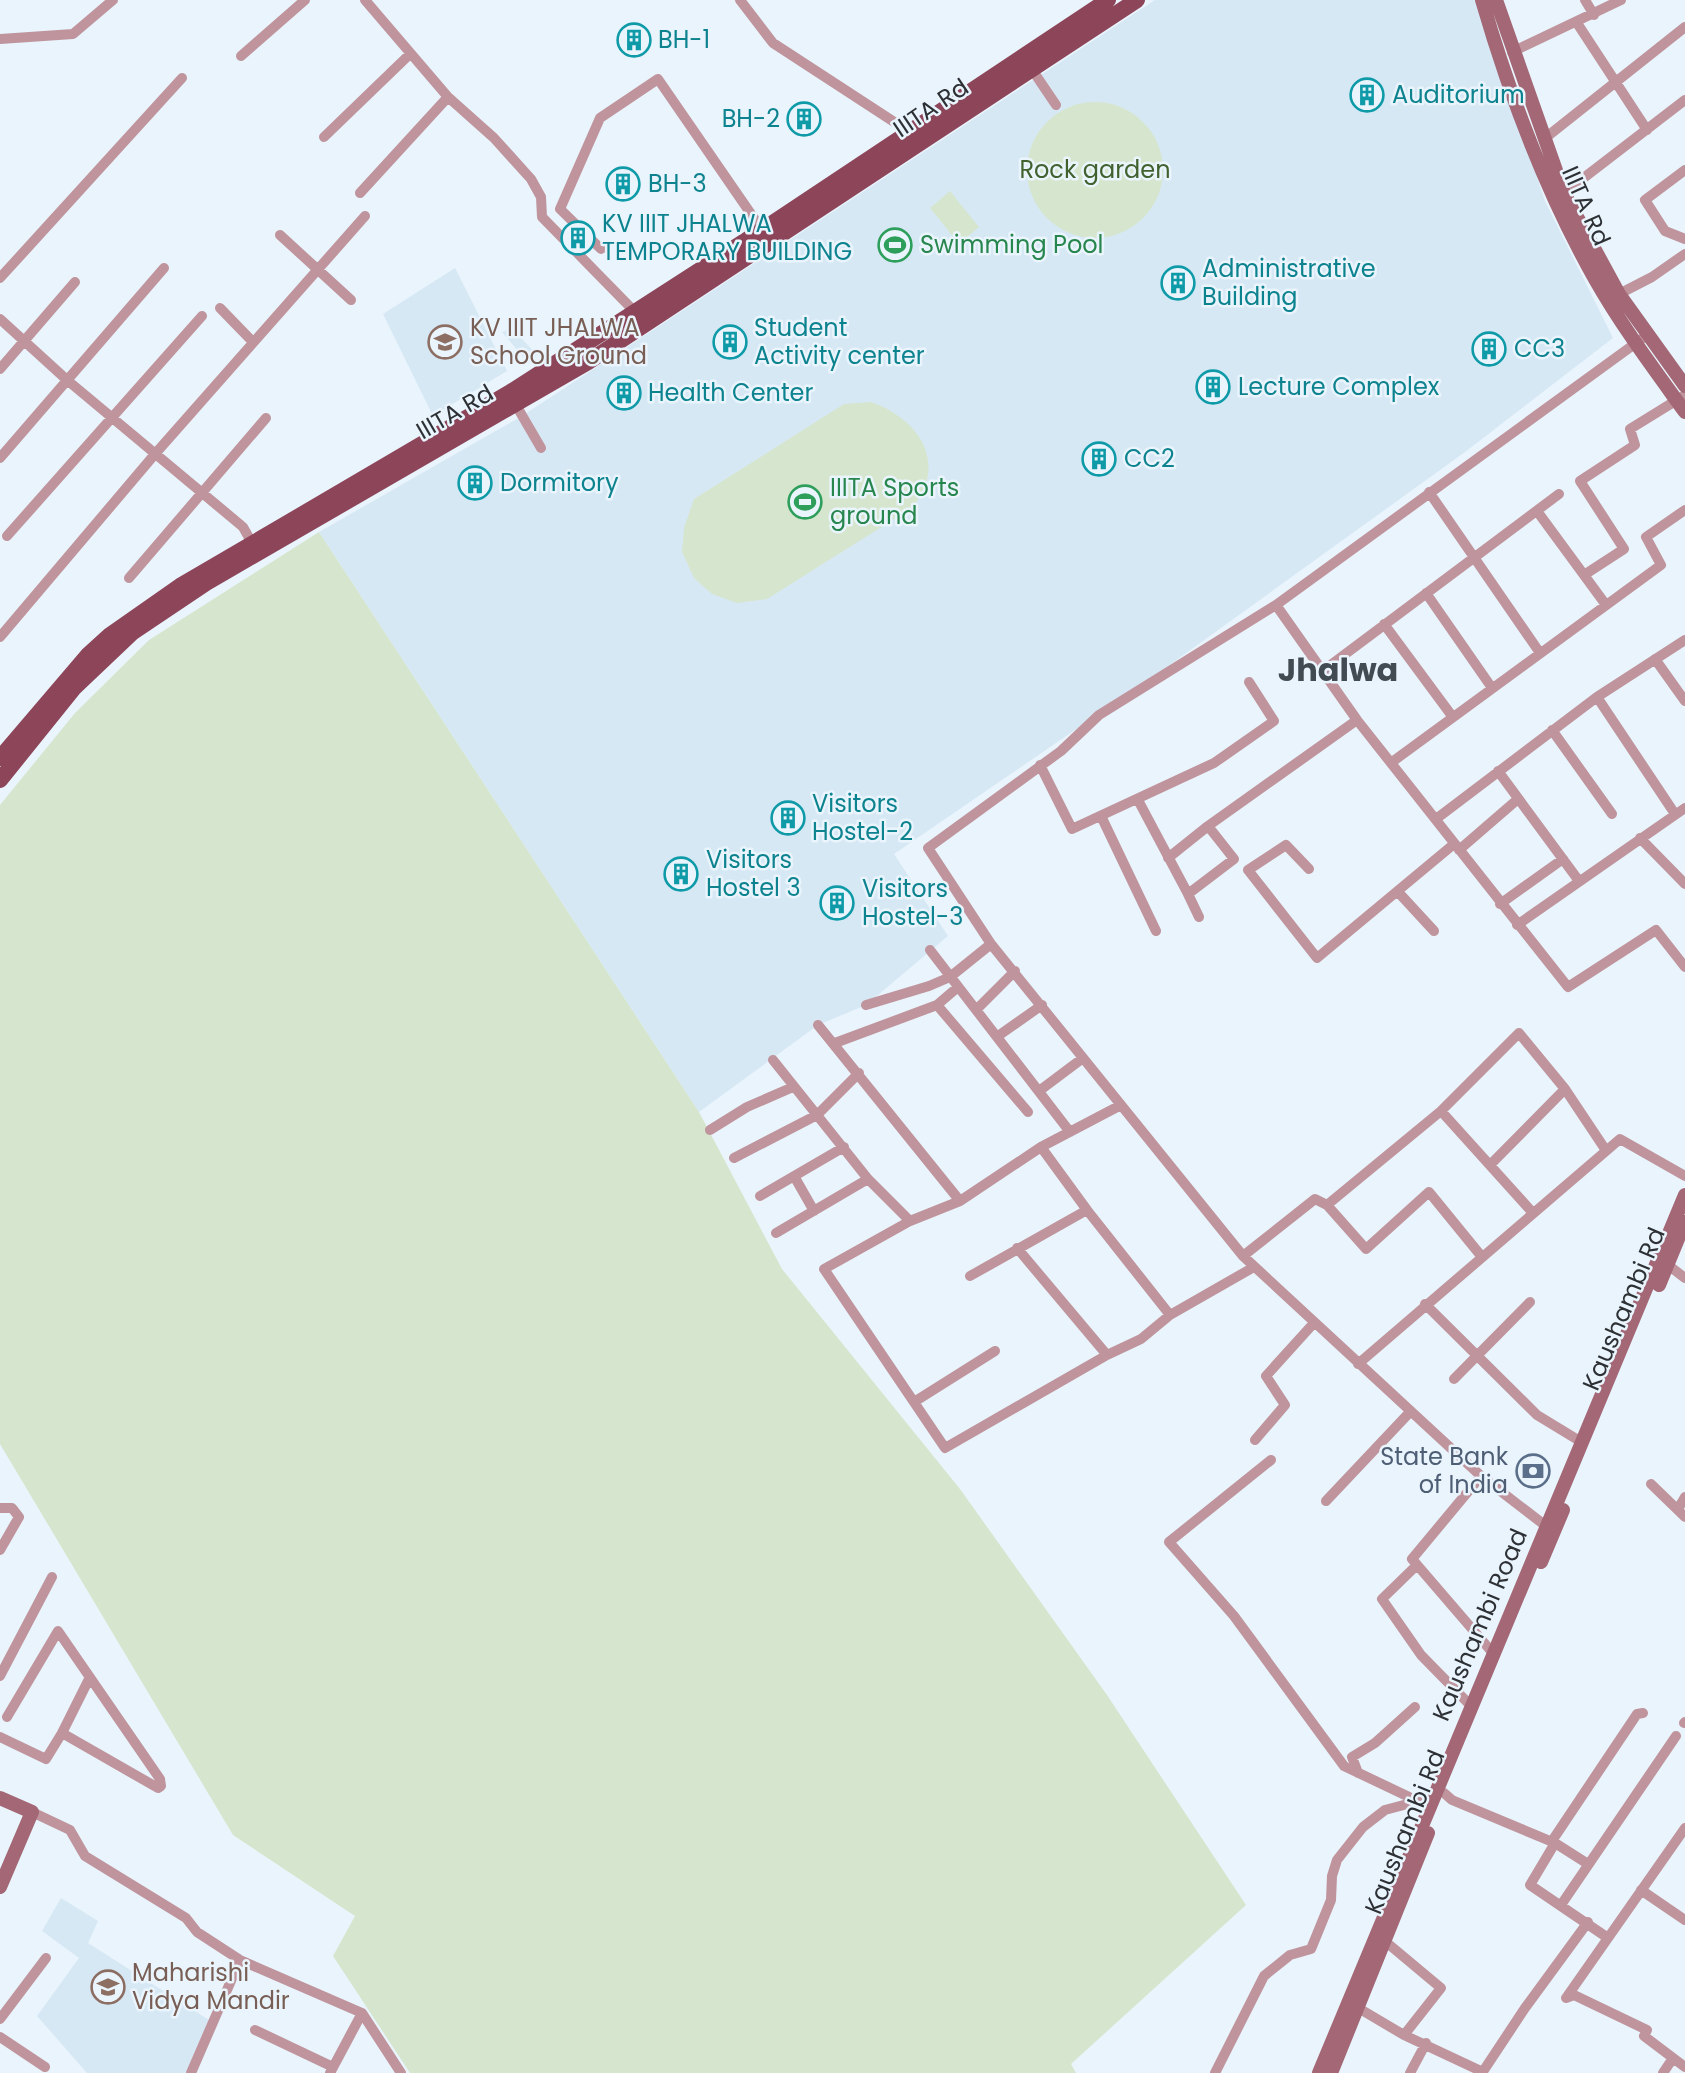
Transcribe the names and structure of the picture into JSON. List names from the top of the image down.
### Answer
{
  "streets": {
    "main road": ["IIITA Rd", "Kaushambi Rd", "Kaushambi Road"]
  },
  "crossings": [
    ["Kaushambi Rd", "Kaushambi Road"]
  ],
  "districts": ["Jhalwa"],
  "parks": ["Rock garden"],
  "places": {
    "building": [
      "BH-1",
      "Auditorium",
      "BH-2",
      "BH-3",
      "KV IIIT JHALWA TEMPORARY BUILDING",
      "Administrative Building",
      "Student Activity center",
      "CC3",
      "Lecture Complex",
      "Health Center",
      "CC2",
      "Dormitory",
      "Visitors Hostel-2",
      "Visitors Hostel 3",
      "Visitors Hostel-3"
    ],
    "sports": ["Swimming Pool", "IIITA Sports ground"],
    "school or university": ["KV IIIT JHALWA School Ground", "Maharishi Vidya Mandir"],
    "bank": ["State Bank of India"]
  }
}
